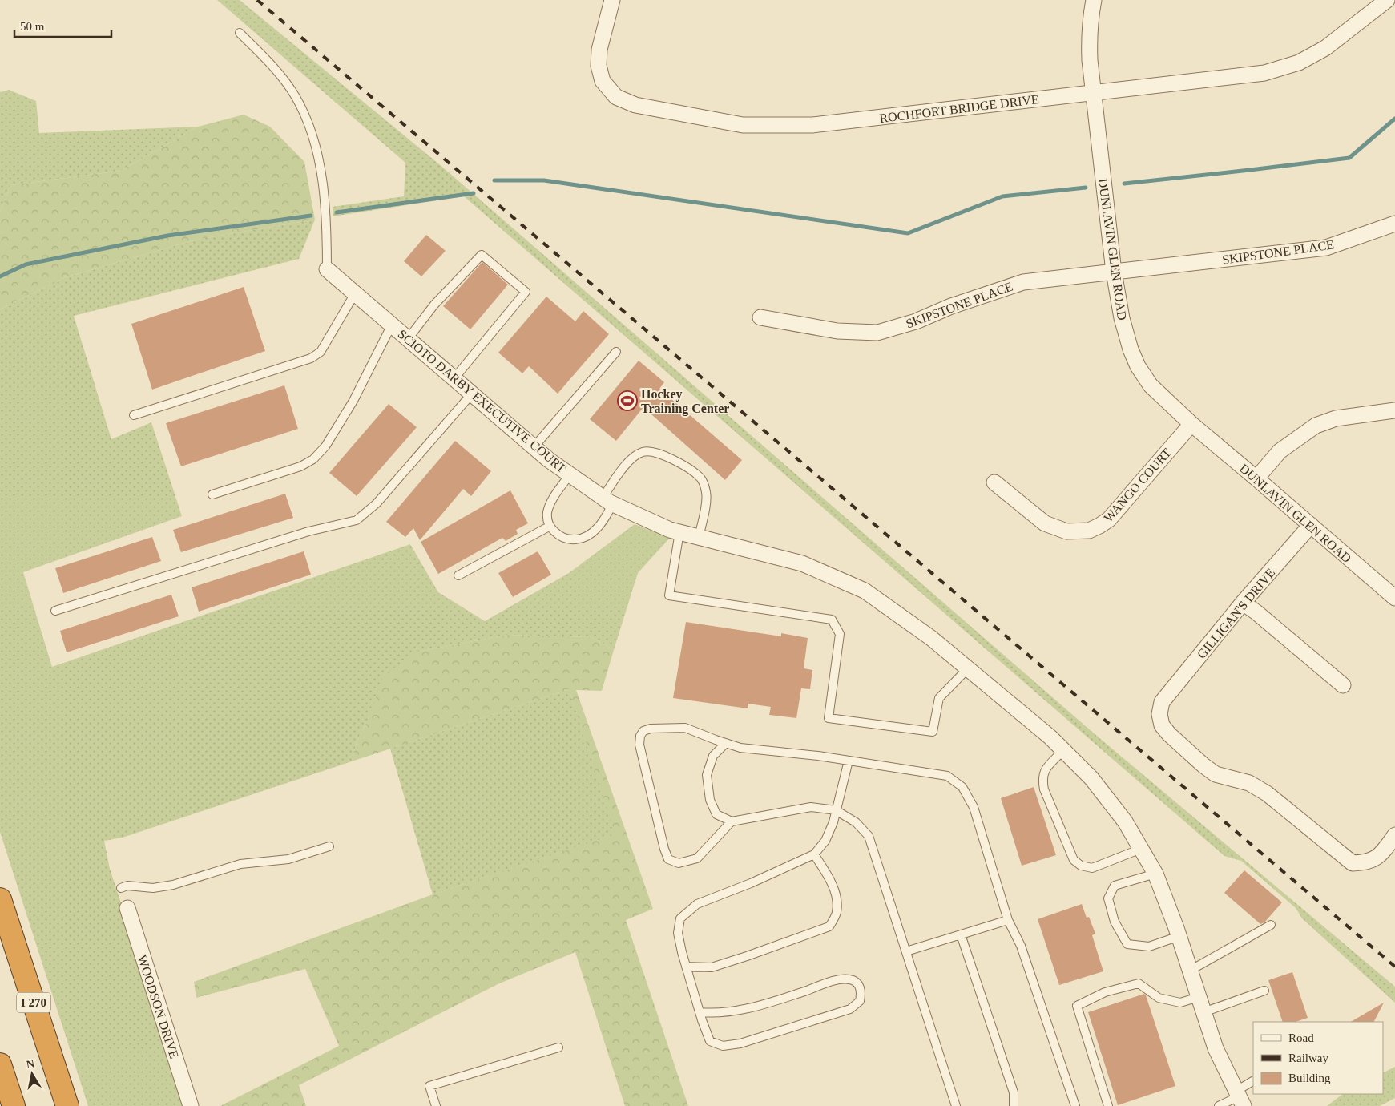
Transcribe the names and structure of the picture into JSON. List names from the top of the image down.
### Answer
{
  "streets": {
    "highway": ["I 270"],
    "street": [
      "ROCHFORT BRIDGE DRIVE",
      "DUNLAVIN GLEN ROAD",
      "SKIPSTONE PLACE",
      "SCIOTO DARBY EXECUTIVE COURT",
      "WANGO COURT",
      "GILLIGAN'S DRIVE",
      "WOODSON DRIVE"
    ]
  },
  "crossings": [
    ["ROCHFORT BRIDGE DRIVE", "DUNLAVIN GLEN ROAD"],
    ["DUNLAVIN GLEN ROAD", "SKIPSTONE PLACE"],
    ["DUNLAVIN GLEN ROAD", "WANGO COURT"],
    ["DUNLAVIN GLEN ROAD", "GILLIGAN'S DRIVE"]
  ],
  "places": {
    "sports": ["Hockey Training Center"]
  },
  "legend": ["Road", "Railway", "Building"],
  "scale_bar": "50 m",
  "north": "top"
}
